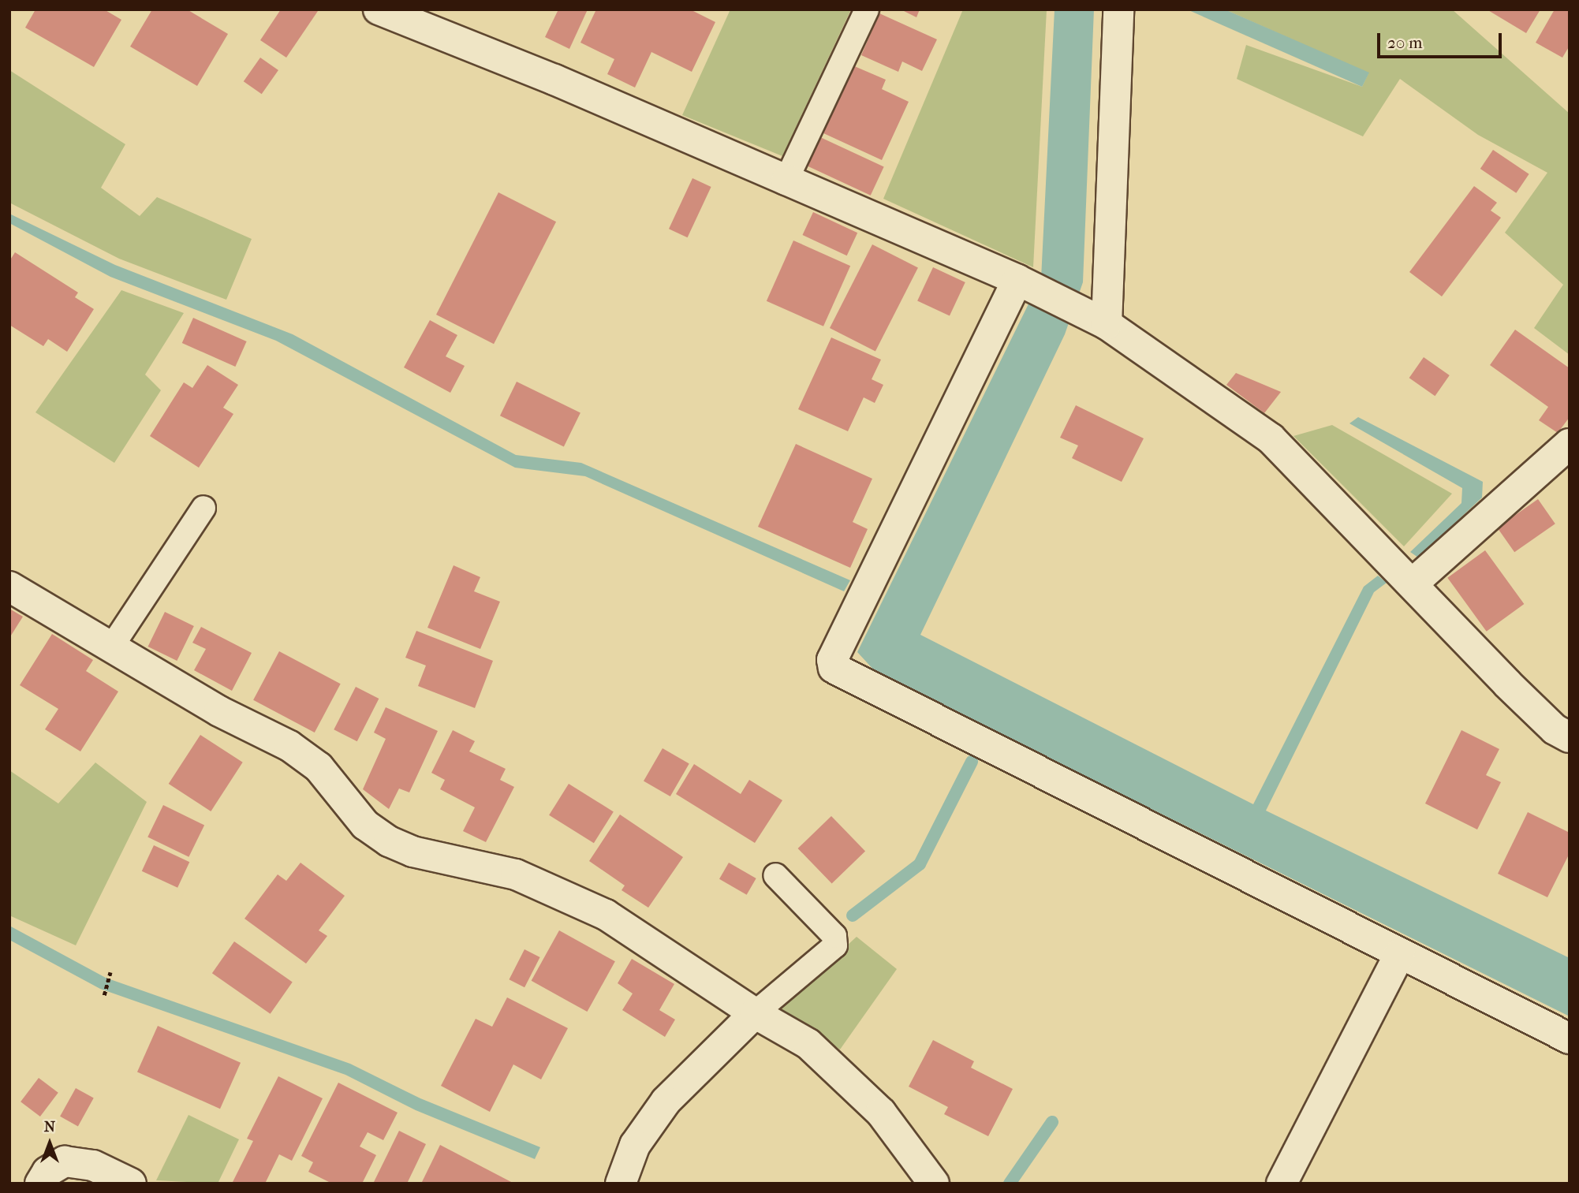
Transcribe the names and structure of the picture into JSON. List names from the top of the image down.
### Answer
{
  "scale_bar": "20 m",
  "north": "top"
}
